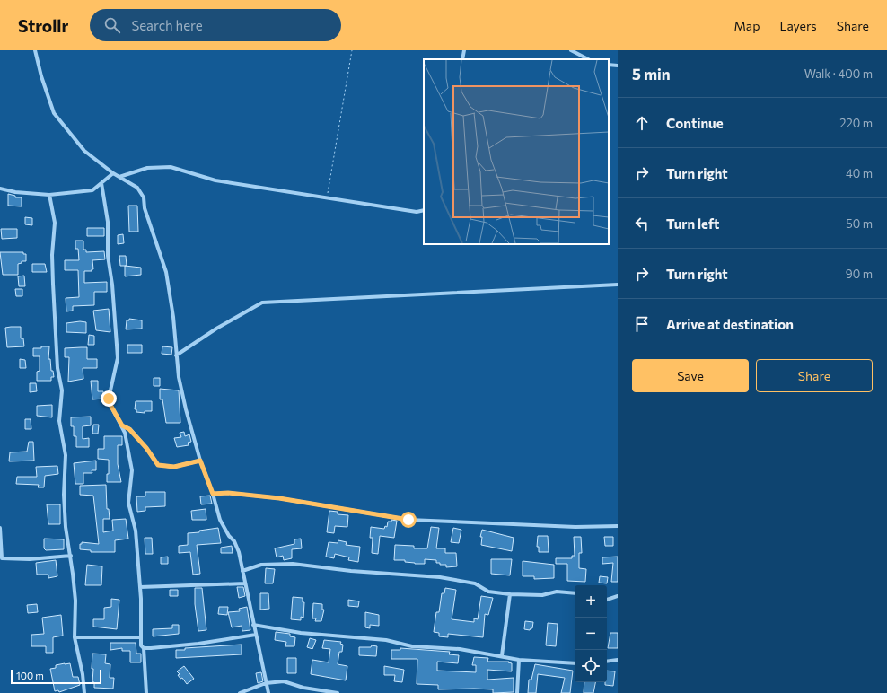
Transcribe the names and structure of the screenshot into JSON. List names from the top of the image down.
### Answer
{
  "scale_bar": "100 m",
  "page": {
    "header": "Strollr",
    "search": "Search here",
    "nav": ["Map", "Layers", "Share"],
    "heading": ["5 min", "Walk · 400 m"],
    "list": [
      ["Continue", "220 m"],
      ["Turn right", "40 m"],
      ["Turn left", "50 m"],
      ["Turn right", "90 m"],
      "Arrive at destination"
    ],
    "buttons": ["Save", "Share"],
    "map_buttons": ["+", "−"],
    "scale": "100 m"
  }
}
